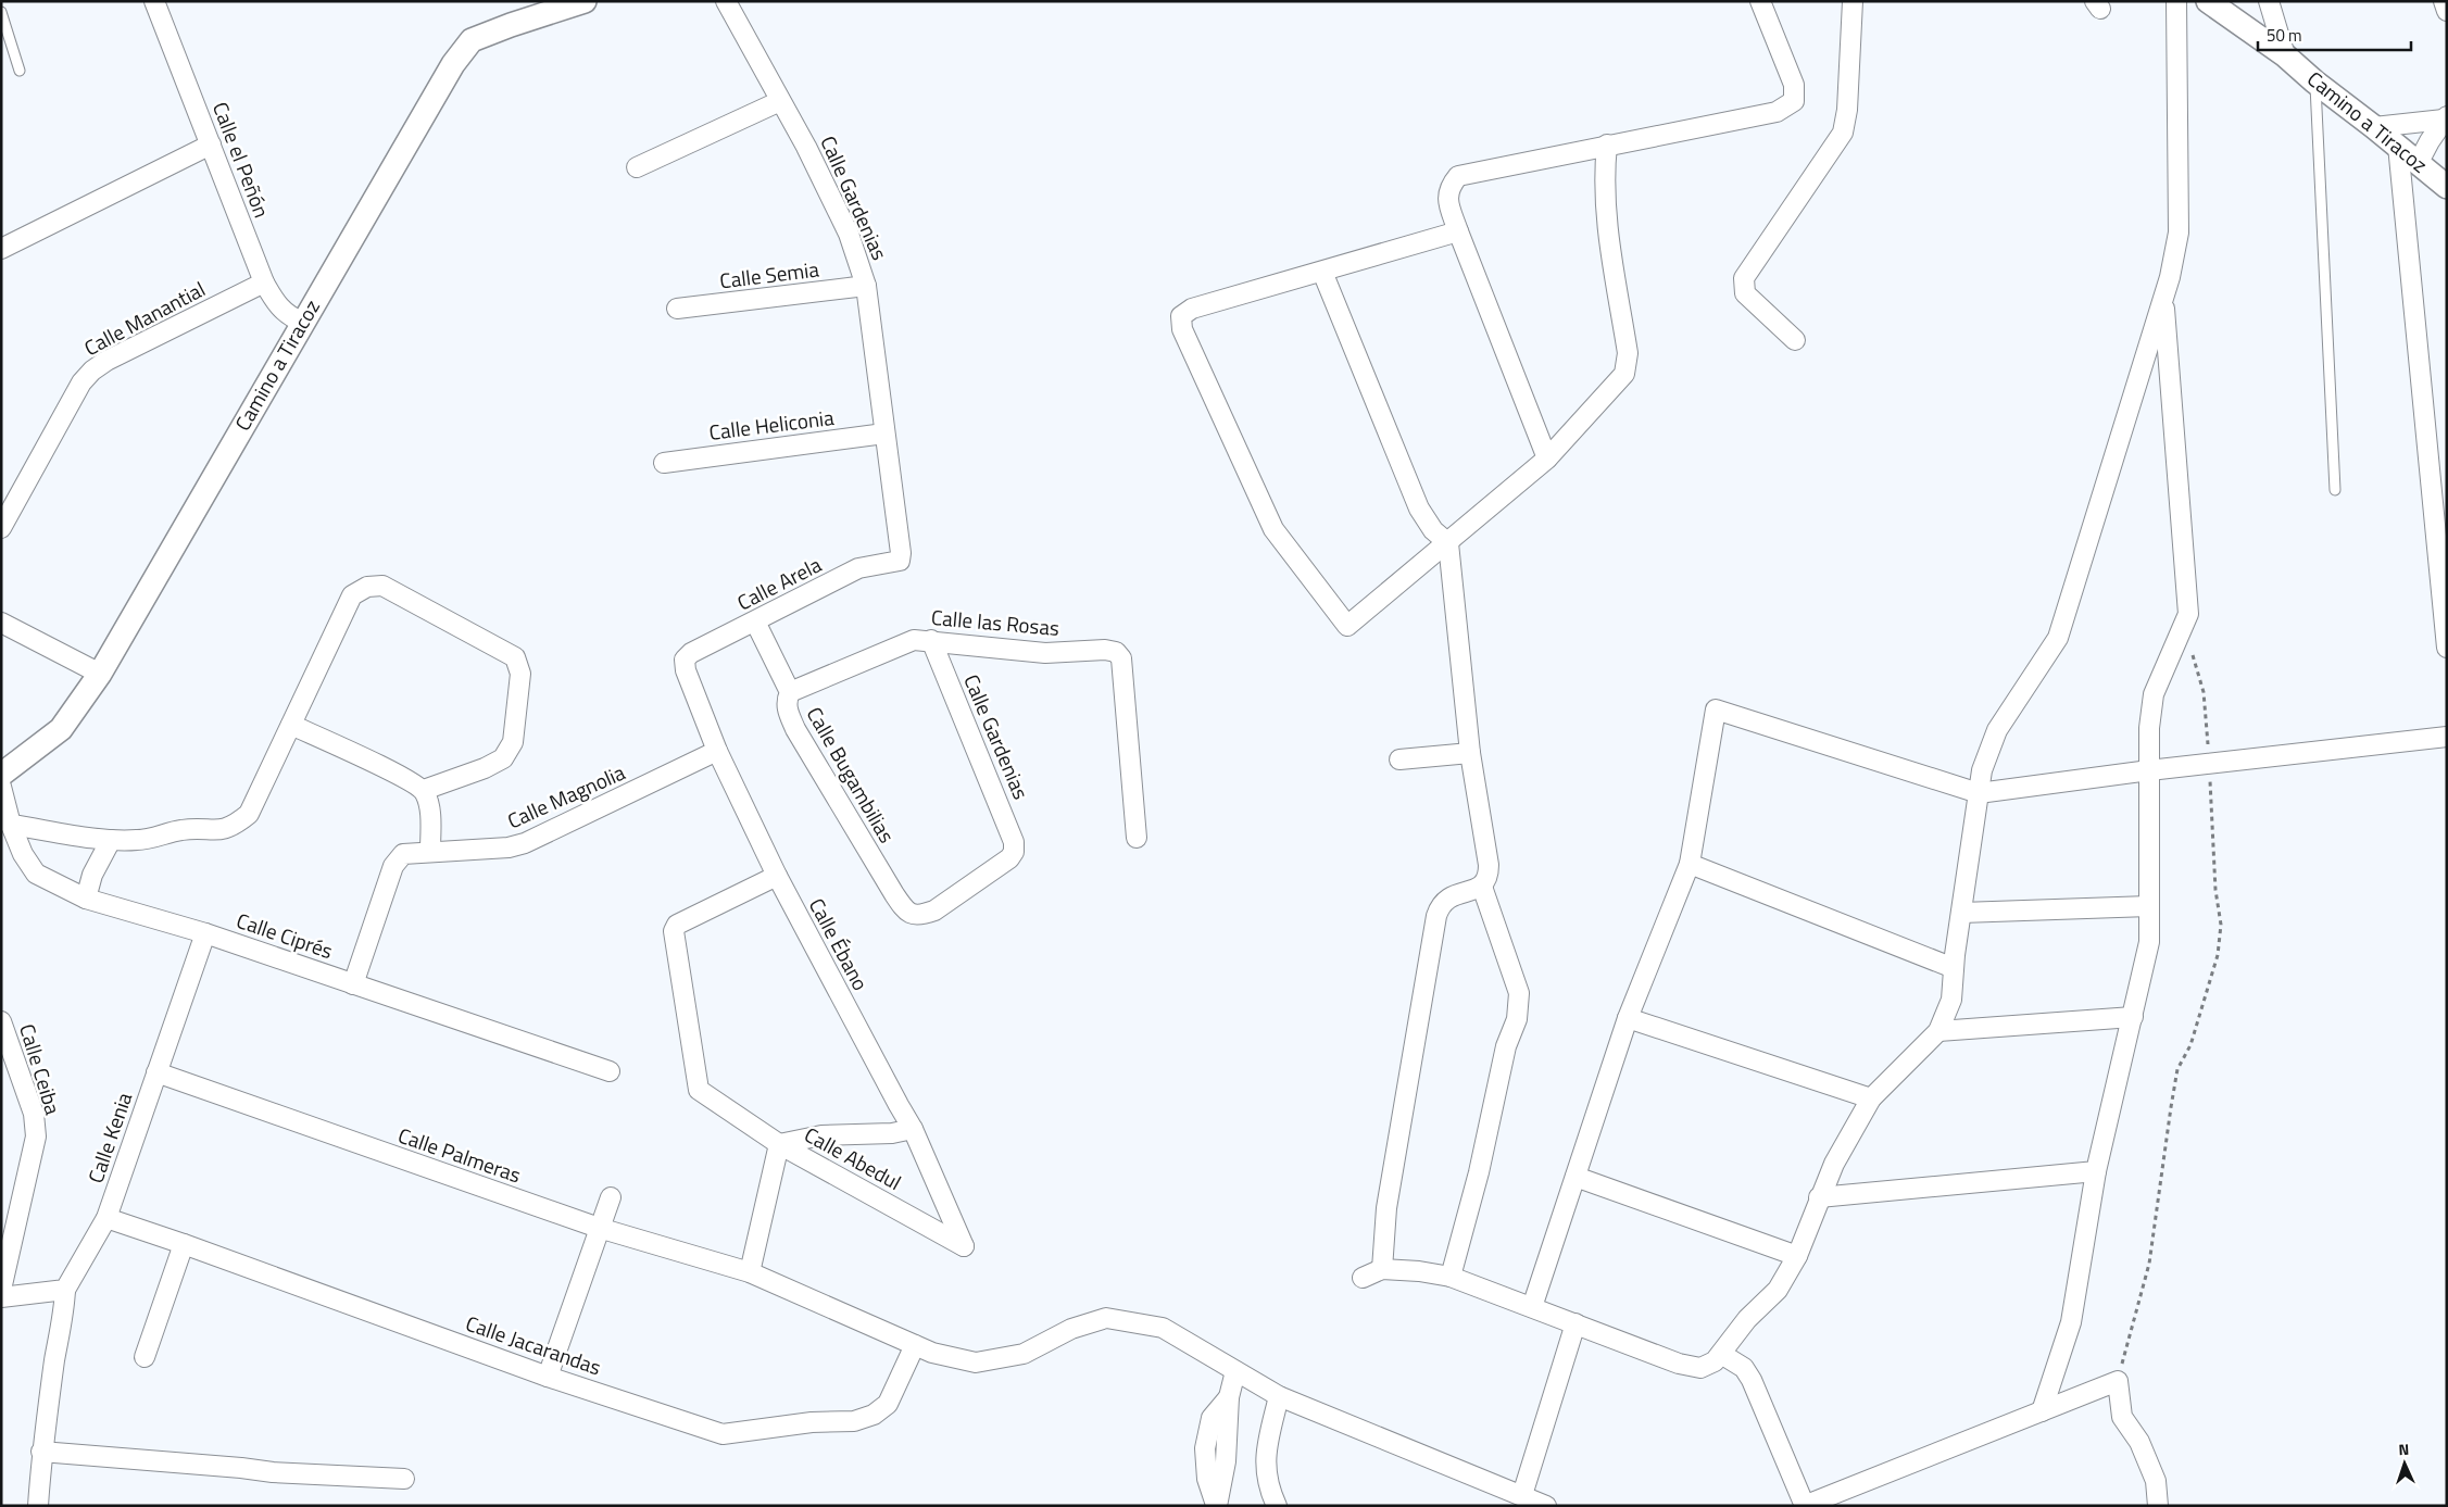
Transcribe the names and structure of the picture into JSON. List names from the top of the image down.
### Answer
{
  "streets": {
    "street": [
      "Camino a Tiracoz",
      "Calle el Peñón",
      "Calle Gardenias",
      "Calle Semia",
      "Calle Manantial",
      "Calle Heliconia",
      "Calle Arela",
      "Calle las Rosas",
      "Calle Bugambilias",
      "Calle Magnolia",
      "Calle Ciprés",
      "Calle Ébano",
      "Calle Ceiba",
      "Calle Kenia",
      "Calle Palmeras",
      "Calle Abedul",
      "Calle Jacarandas"
    ]
  },
  "crossings": [
    ["Camino a Tiracoz", "Calle el Peñón"],
    ["Calle el Peñón", "Calle Manantial"],
    ["Calle Gardenias", "Calle Semia"],
    ["Calle Gardenias", "Calle Heliconia"],
    ["Calle Gardenias", "Calle Arela"],
    ["Calle Gardenias", "Calle las Rosas"],
    ["Calle Gardenias", "Calle Bugambilias"],
    ["Calle Arela", "Calle Bugambilias"],
    ["Calle Arela", "Calle Ébano"],
    ["Calle las Rosas", "Calle Bugambilias"],
    ["Calle Magnolia", "Calle Ciprés"],
    ["Calle Magnolia", "Calle Ébano"],
    ["Calle Ciprés", "Calle Kenia"],
    ["Calle Ébano", "Calle Abedul"],
    ["Calle Kenia", "Calle Palmeras"],
    ["Calle Kenia", "Calle Jacarandas"],
    ["Calle Palmeras", "Calle Abedul"],
    ["Calle Palmeras", "Calle Jacarandas"]
  ],
  "scale_bar": "50 m",
  "north": "top"
}
